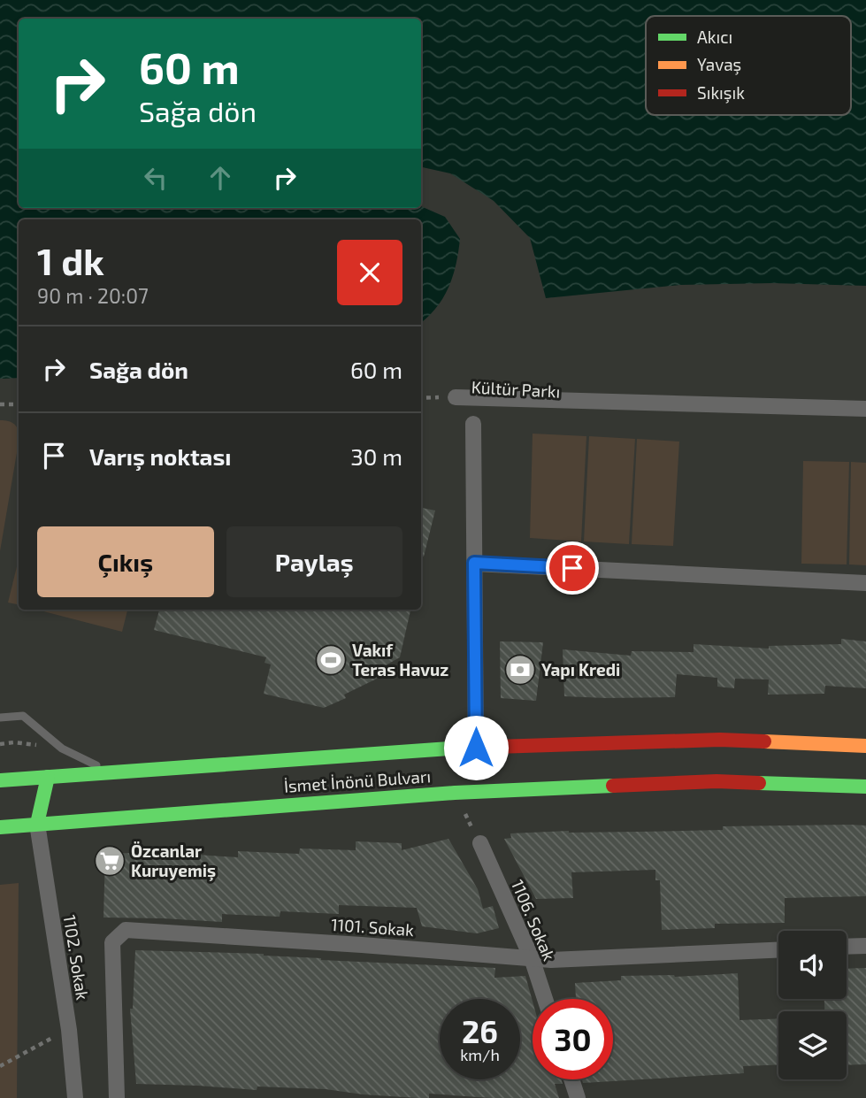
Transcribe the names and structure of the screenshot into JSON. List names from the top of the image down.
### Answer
{
  "streets": {
    "main road": ["İsmet İnönü Bulvarı"],
    "street": [
      "Kültür Parkı",
      "1106. Sokak",
      "1101. Sokak",
      "1102. Sokak"
    ]
  },
  "crossings": [
    ["İsmet İnönü Bulvarı", "1102. Sokak"],
    ["1106. Sokak", "1101. Sokak"]
  ],
  "places": {
    "sports": ["Vakıf Teras Havuz"],
    "bank": ["Yapı Kredi"],
    "supermarket": ["Özcanlar Kuruyemiş"]
  },
  "legend": ["Akıcı", "Yavaş", "Sıkışık"],
  "page": {
    "turn": ["60 m", "Sağa dön"],
    "heading": ["1 dk", "90 m · 20:07"],
    "list": [
      {
        "name": "Sağa dön",
        "value": "60 m"
      },
      {
        "name": "Varış noktası",
        "value": "30 m"
      }
    ],
    "buttons": ["Çıkış", "Paylaş"],
    "speed": "26 km/h",
    "limit": "30"
  }
}
